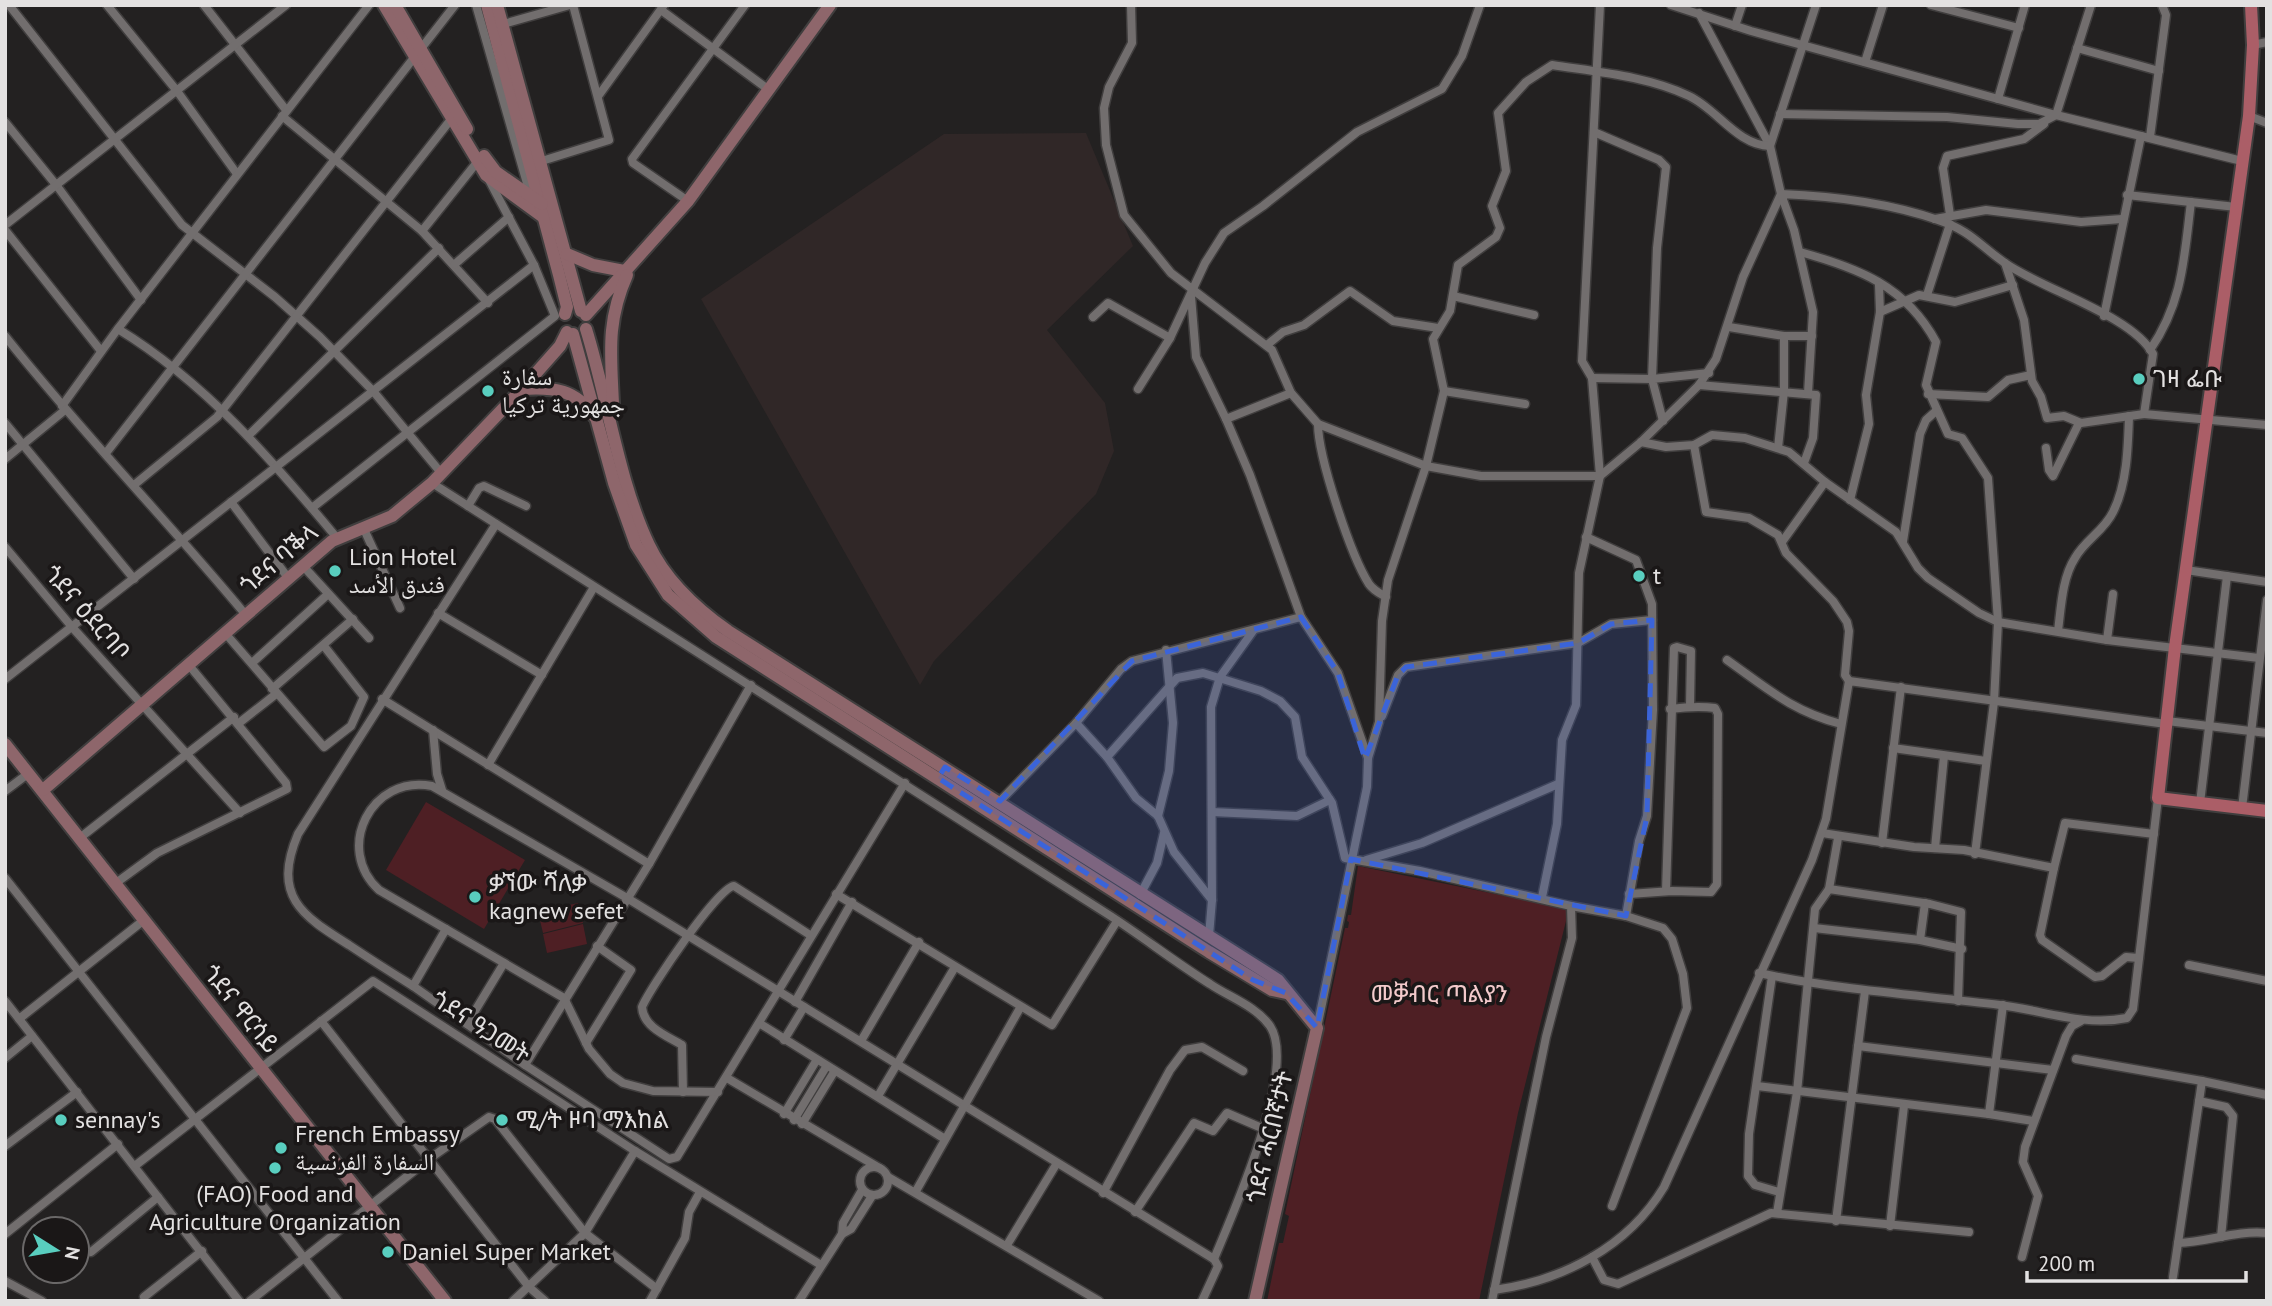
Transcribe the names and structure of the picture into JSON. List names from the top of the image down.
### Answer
{
  "streets": {
    "main road": ["ጎደና ባቕላ", "ጎደና ዋርሳይ", "ጎደና ሓርበኛታት"],
    "street": ["ጎደና ዕደርባቦ", "ጎደና ዓጋመት"]
  },
  "crossings": [
    ["ጎደና ባቕላ", "ጎደና ዕደርባቦ"],
    ["ጎደና ባቕላ", "ጎደና ዋርሳይ"],
    ["ጎደና ዋርሳይ", "ጎደና ዓጋመት"]
  ],
  "parks": ["መቓብር ጣልያን"],
  "places": [
    "ገዛ ፌቡ",
    "سفارة جمهورية تركيا",
    "Lion Hotel فندق الأسد",
    "t",
    "ቃኘው ሻለቃ kagnew sefet",
    "sennay's",
    "ሚ/ት ዞባ ማእከል",
    "French Embassy السفارة الفرنسية",
    "(FAO) Food and Agriculture Organization",
    "Daniel Super Market"
  ],
  "scale_bar": "200 m",
  "north": "right"
}
